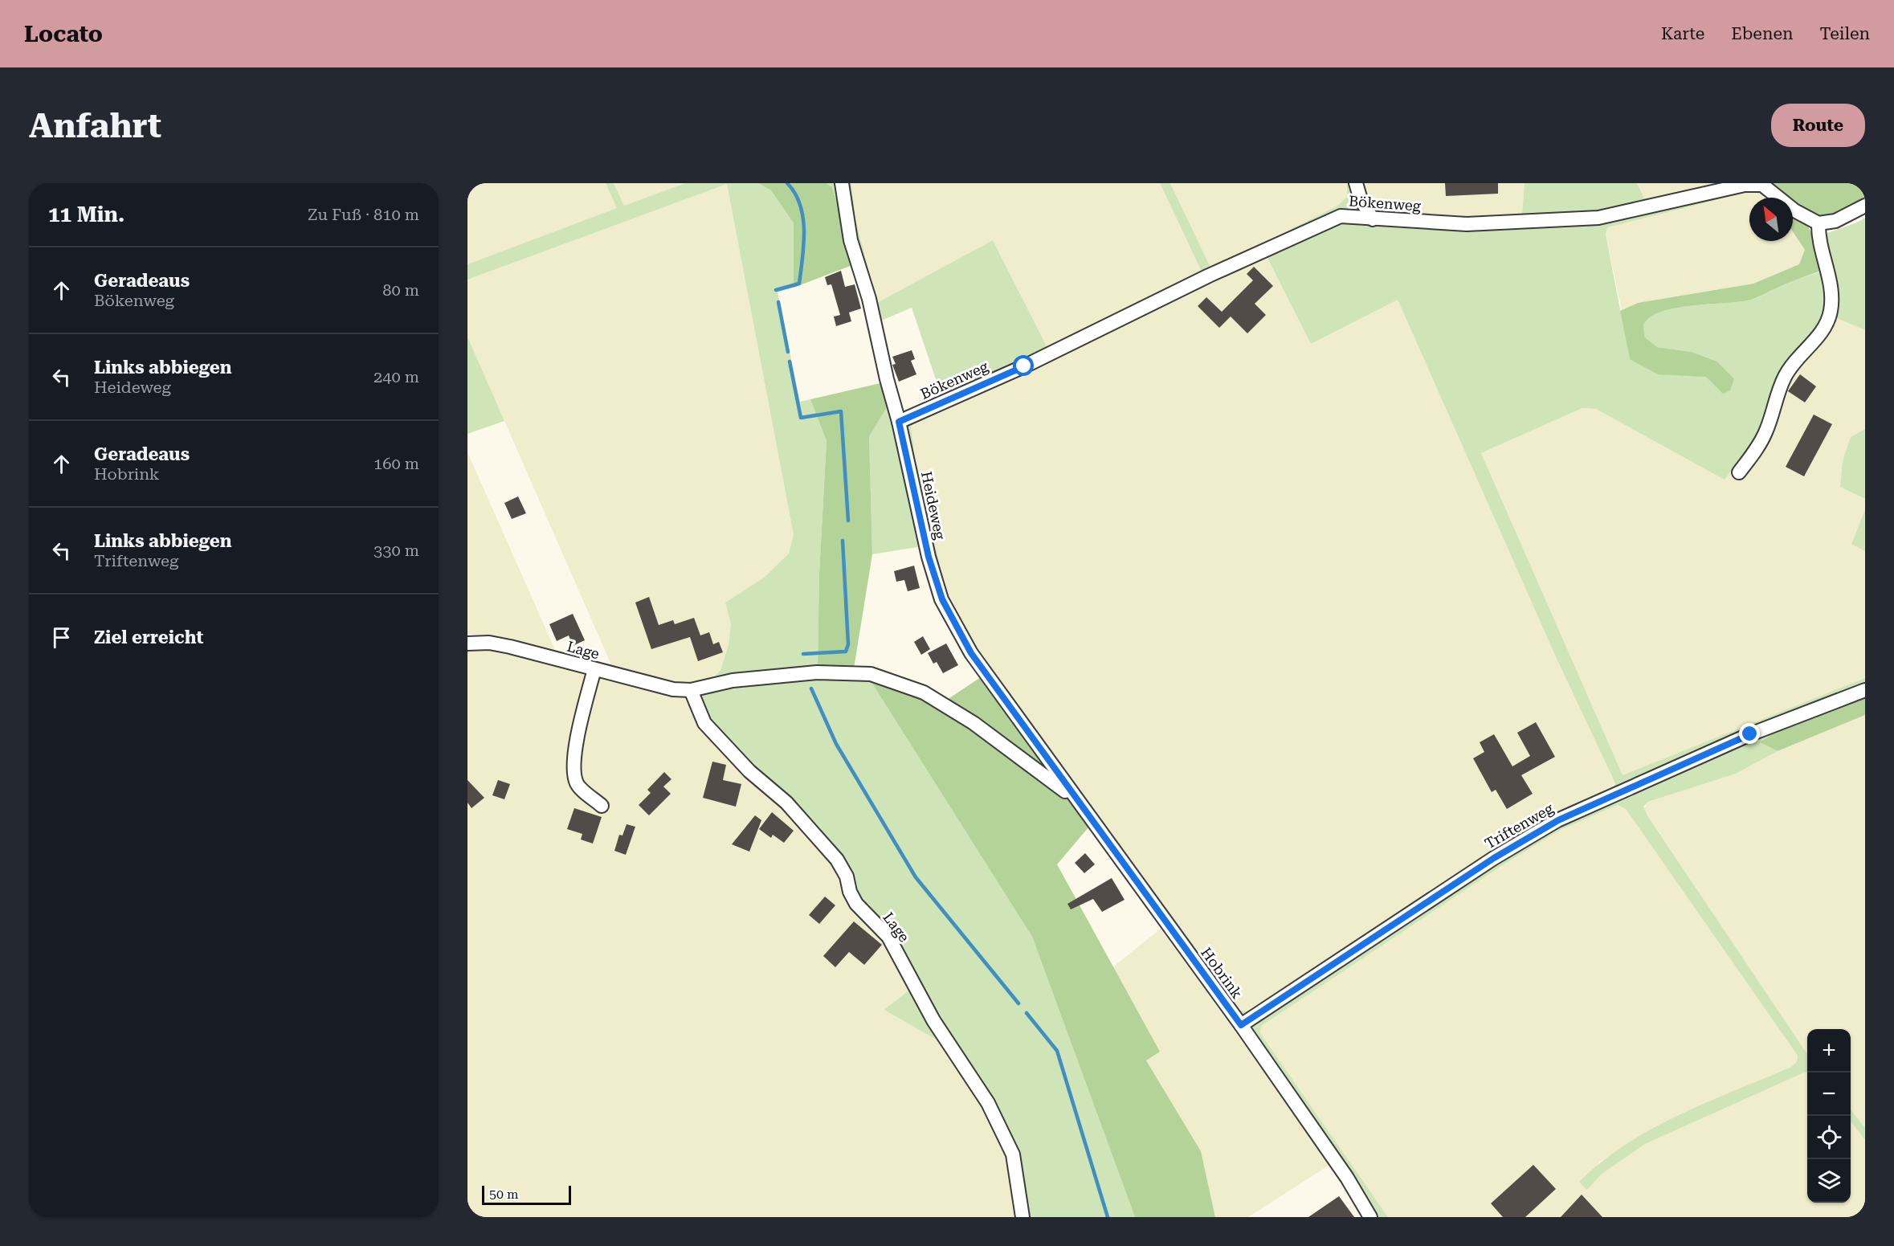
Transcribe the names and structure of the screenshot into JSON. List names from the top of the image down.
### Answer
{
  "streets": {
    "street": [
      "Bökenweg",
      "Heideweg",
      "Lage",
      "Triftenweg",
      "Hobrink"
    ]
  },
  "crossings": [
    ["Bökenweg", "Heideweg"],
    ["Heideweg", "Lage"],
    ["Heideweg", "Hobrink"],
    ["Lage", "Hobrink"],
    ["Triftenweg", "Hobrink"]
  ],
  "scale_bar": "50 m",
  "north": "top left",
  "page": {
    "header": "Locato",
    "nav": ["Karte", "Ebenen", "Teilen"],
    "buttons": "Route",
    "title": "Anfahrt",
    "heading": ["11 Min.", "Zu Fuß · 810 m"],
    "list": [
      ["Geradeaus", "Bökenweg", "80 m"],
      ["Links abbiegen", "Heideweg", "240 m"],
      ["Geradeaus", "Hobrink", "160 m"],
      ["Links abbiegen", "Triftenweg", "330 m"],
      "Ziel erreicht"
    ],
    "map_buttons": ["+", "−"],
    "scale": "50 m"
  }
}
